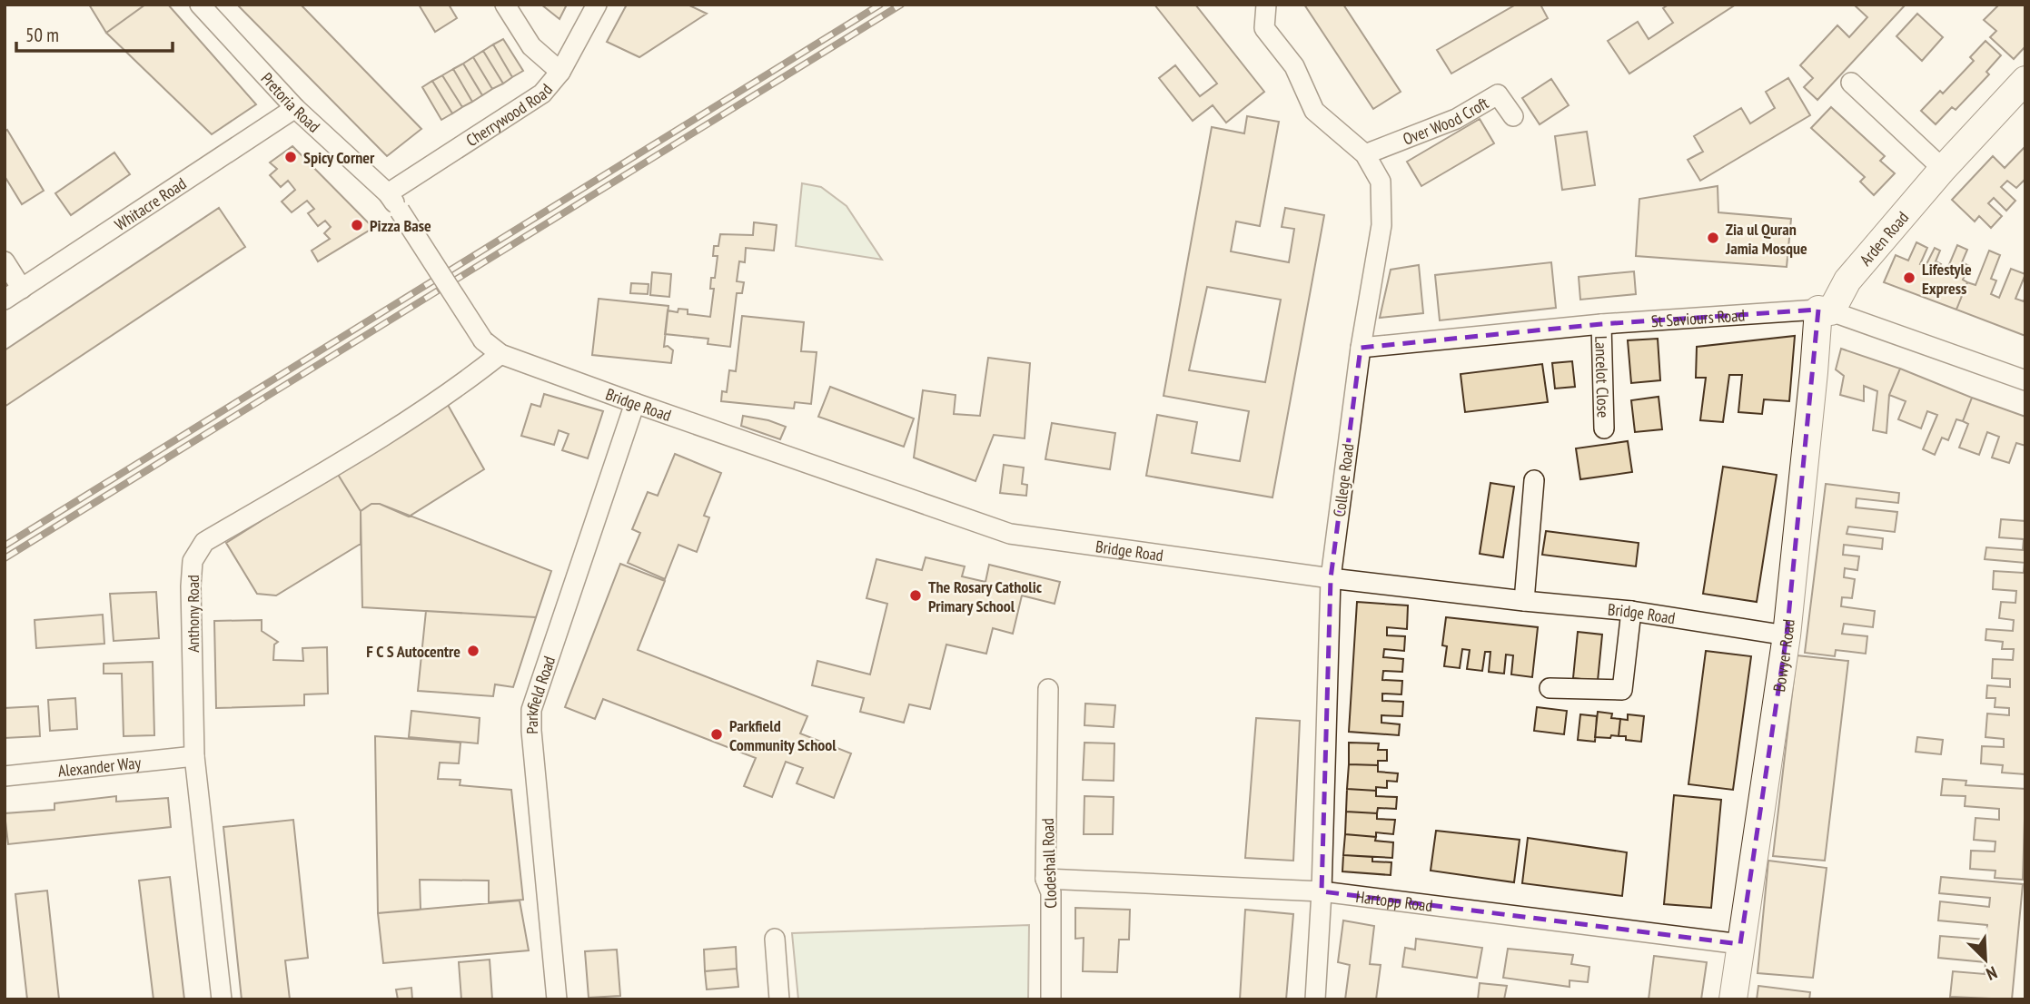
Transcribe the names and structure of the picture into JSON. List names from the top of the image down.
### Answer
{
  "streets": {
    "main road": ["Arden Road", "Bowyer Road"],
    "street": [
      "Pretoria Road",
      "Cherrywood Road",
      "Over Wood Croft",
      "Whitacre Road",
      "St Saviours Road",
      "Lancelot Close",
      "Bridge Road",
      "College Road",
      "Anthony Road",
      "Parkfield Road",
      "Alexander Way",
      "Clodeshall Road",
      "Hartopp Road"
    ]
  },
  "crossings": [
    ["Pretoria Road", "Cherrywood Road"],
    ["Pretoria Road", "Whitacre Road"],
    ["Pretoria Road", "Bridge Road"],
    ["Over Wood Croft", "College Road"],
    ["Arden Road", "St Saviours Road"],
    ["Arden Road", "Bowyer Road"],
    ["St Saviours Road", "Lancelot Close"],
    ["St Saviours Road", "College Road"],
    ["St Saviours Road", "Bowyer Road"],
    ["Bridge Road", "College Road"],
    ["Bridge Road", "Anthony Road"],
    ["Bridge Road", "Bowyer Road"],
    ["Bridge Road", "Parkfield Road"],
    ["College Road", "Hartopp Road"],
    ["Anthony Road", "Alexander Way"],
    ["Bowyer Road", "Hartopp Road"],
    ["Clodeshall Road", "Hartopp Road"]
  ],
  "places": [
    "Spicy Corner",
    "Pizza Base",
    "Zia ul Quran Jamia Mosque",
    "Lifestyle Express",
    "The Rosary Catholic Primary School",
    "F C S Autocentre",
    "Parkfield Community School"
  ],
  "scale_bar": "50 m",
  "north": "bottom right"
}
